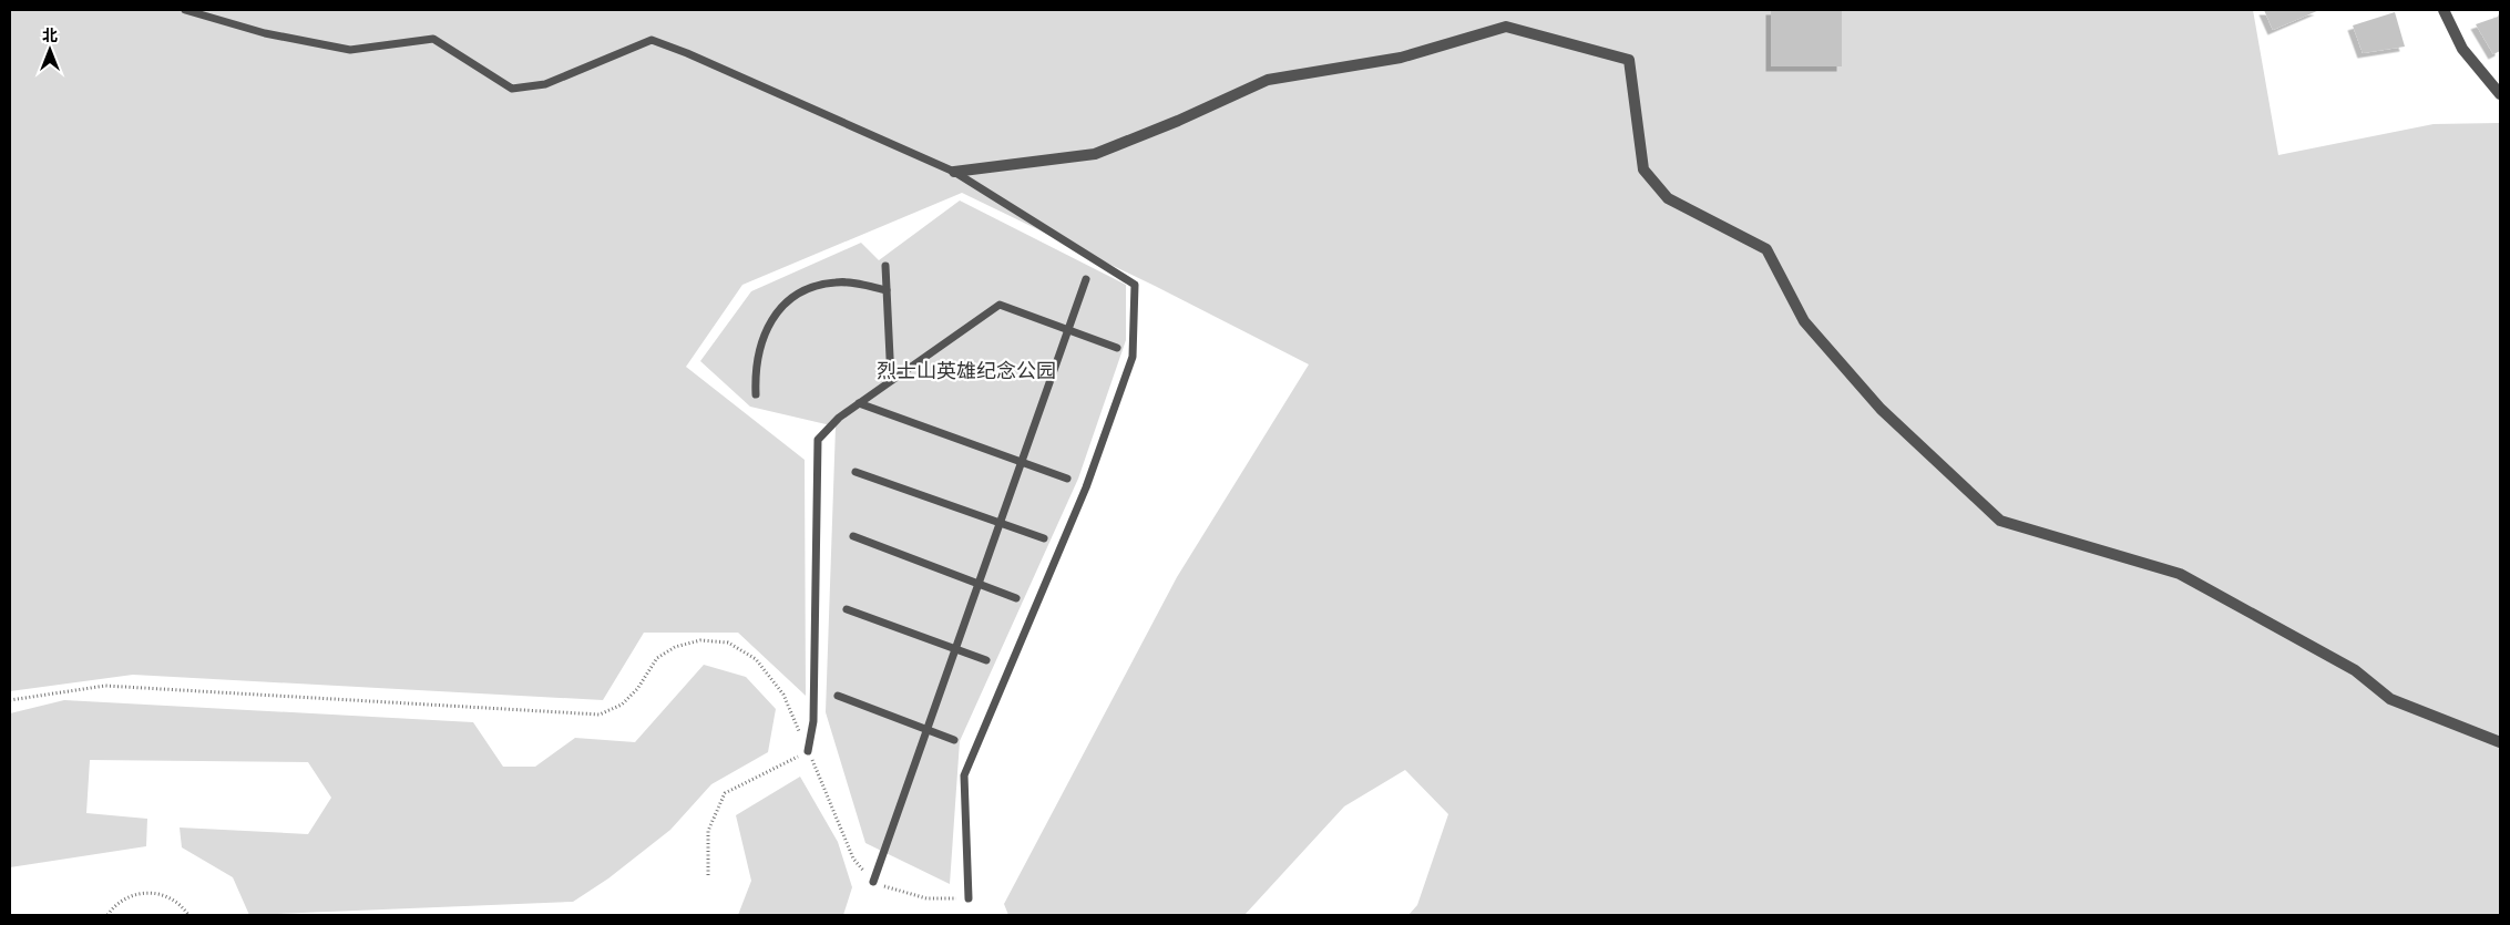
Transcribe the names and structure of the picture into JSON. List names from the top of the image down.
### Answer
{
  "parks": ["烈士山英雄纪念公园"],
  "north": "top"
}
